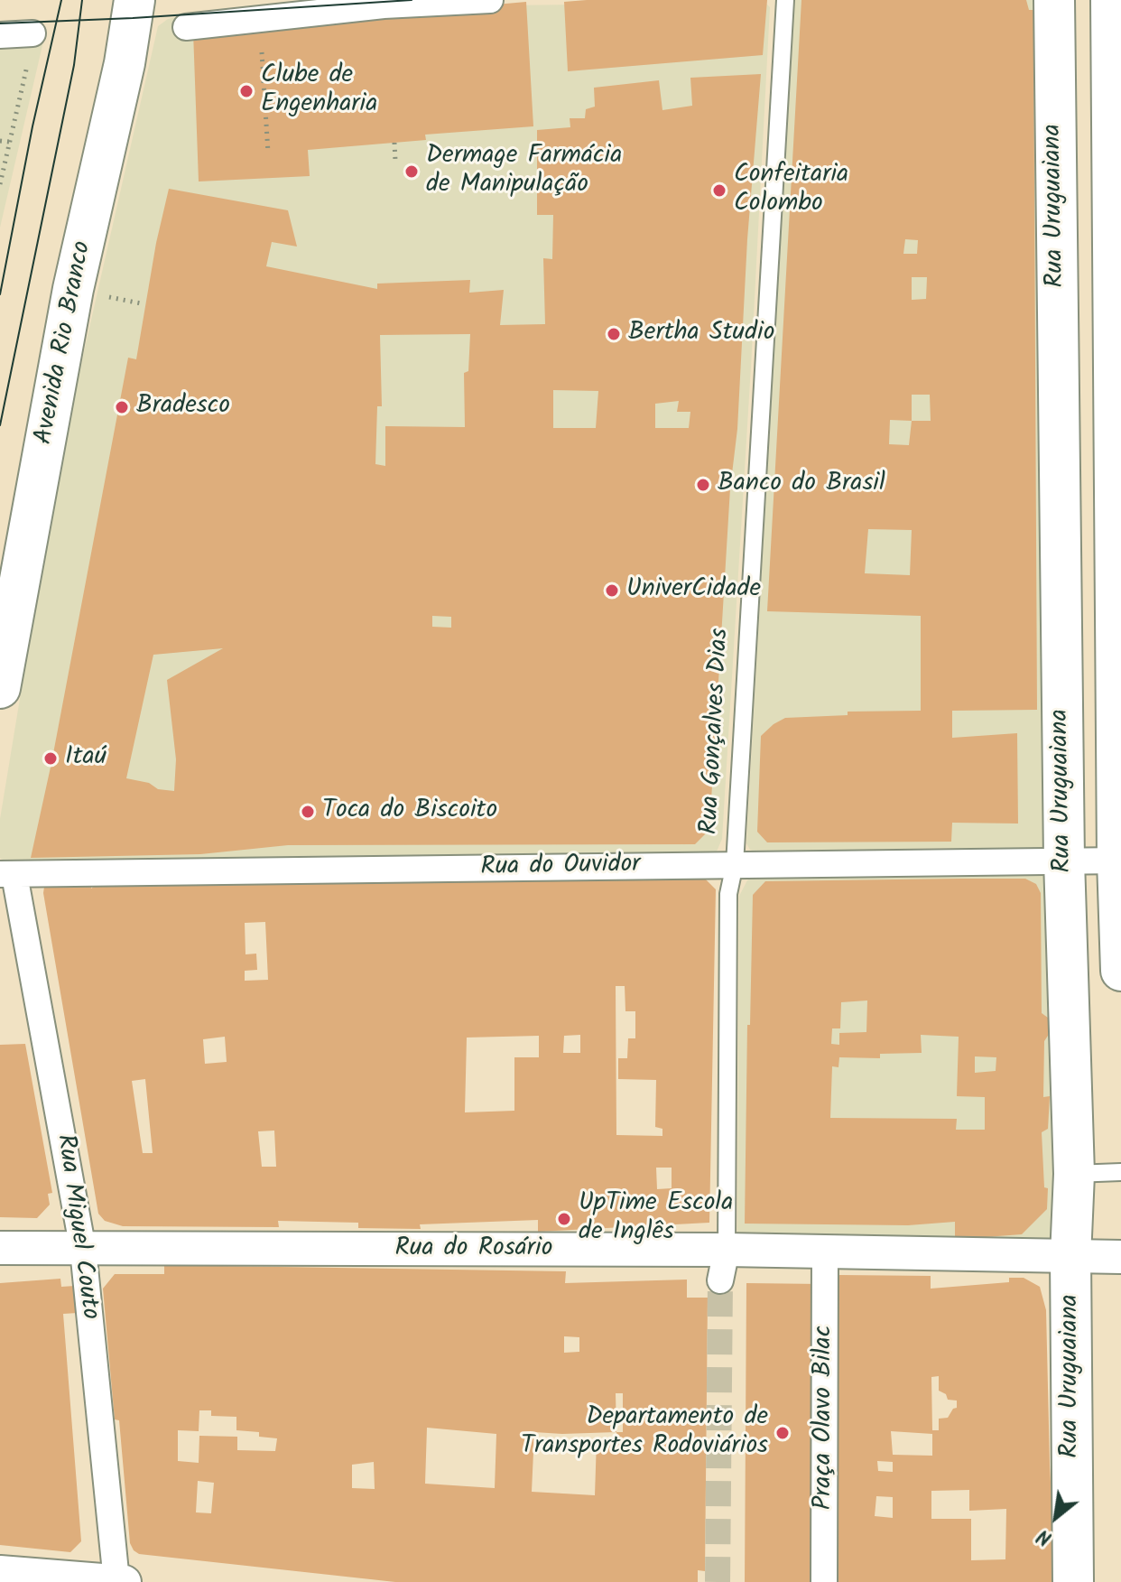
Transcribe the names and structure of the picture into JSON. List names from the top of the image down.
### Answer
{
  "streets": {
    "street": [
      "Rua Uruguaiana",
      "Avenida Rio Branco",
      "Rua do Ouvidor",
      "Rua Miguel Couto",
      "Rua do Rosário",
      "Praça Olavo Bilac"
    ],
    "lane": ["Rua Gonçalves Dias"]
  },
  "crossings": [
    ["Rua Uruguaiana", "Rua do Ouvidor"],
    ["Rua Uruguaiana", "Rua do Rosário"],
    ["Rua Gonçalves Dias", "Rua do Ouvidor"],
    ["Rua Gonçalves Dias", "Rua do Rosário"],
    ["Rua do Ouvidor", "Rua Miguel Couto"],
    ["Rua Miguel Couto", "Rua do Rosário"],
    ["Rua do Rosário", "Praça Olavo Bilac"]
  ],
  "places": [
    "Clube de Engenharia",
    "Dermage Farmácia de Manipulação",
    "Confeitaria Colombo",
    "Bertha Studio",
    "Bradesco",
    "Banco do Brasil",
    "UniverCidade",
    "Itaú",
    "Toca do Biscoito",
    "UpTime Escola de Inglês",
    "Departamento de Transportes Rodoviários"
  ],
  "north": "bottom left"
}
